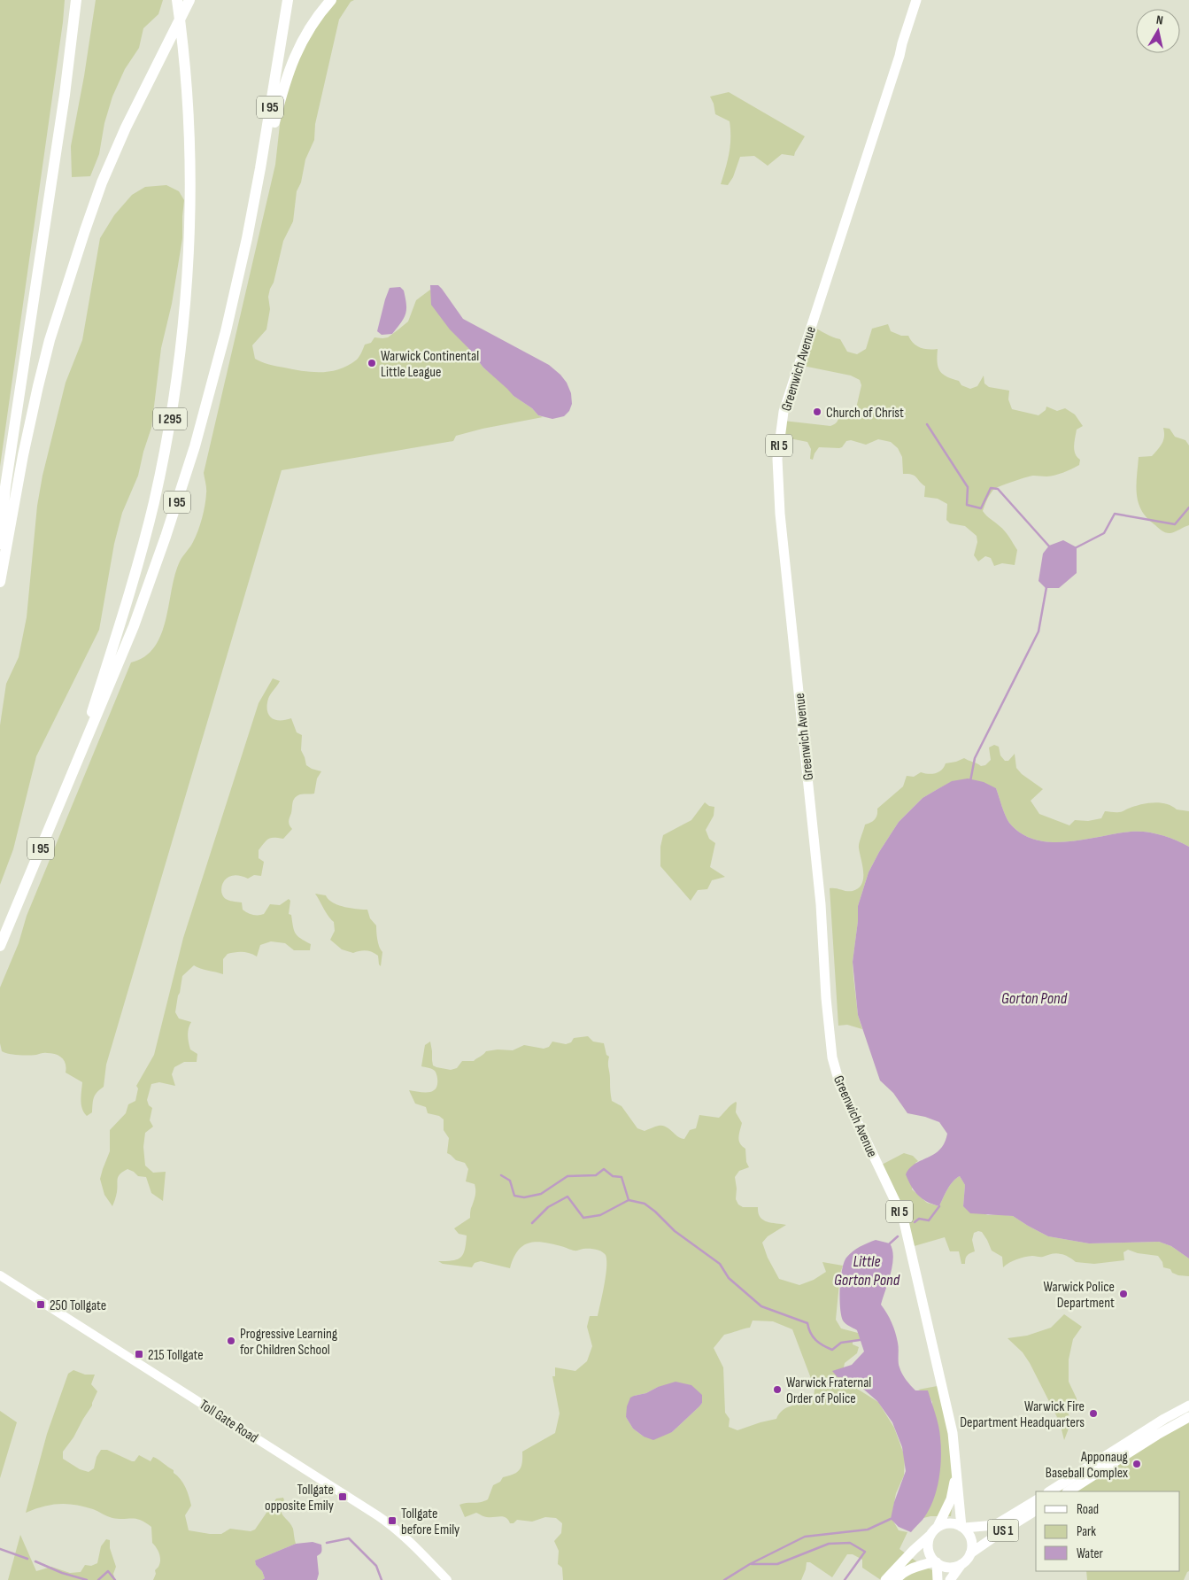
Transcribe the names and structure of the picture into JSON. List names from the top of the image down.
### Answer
{
  "streets": {
    "highway": ["I 95", "I 295"],
    "main road": [
      "Greenwich Avenue",
      "RI 5",
      "Toll Gate Road",
      "US 1"
    ]
  },
  "crossings": [
    ["I 95", "I 295"],
    ["Greenwich Avenue", "US 1"]
  ],
  "water": ["Gorton Pond", "Little Gorton Pond"],
  "places": {
    "other": [
      "Warwick Continental Little League",
      "Church of Christ",
      "Warwick Police Department",
      "Progressive Learning for Children School",
      "Warwick Fraternal Order of Police",
      "Warwick Fire Department Headquarters",
      "Apponaug Baseball Complex"
    ],
    "transit": [
      "250 Tollgate",
      "215 Tollgate",
      "Tollgate opposite Emily",
      "Tollgate before Emily"
    ]
  },
  "legend": ["Road", "Park", "Water"],
  "north": "top"
}
